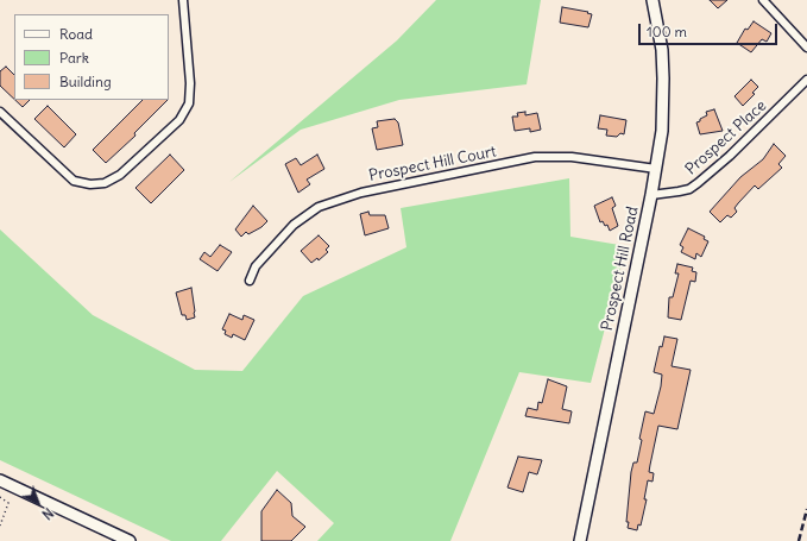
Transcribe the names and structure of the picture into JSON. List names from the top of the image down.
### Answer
{
  "streets": {
    "street": ["Prospect Place", "Prospect Hill Court", "Prospect Hill Road"]
  },
  "crossings": [
    ["Prospect Place", "Prospect Hill Road"],
    ["Prospect Hill Court", "Prospect Hill Road"]
  ],
  "legend": ["Road", "Park", "Building"],
  "scale_bar": "100 m",
  "north": "bottom right"
}
